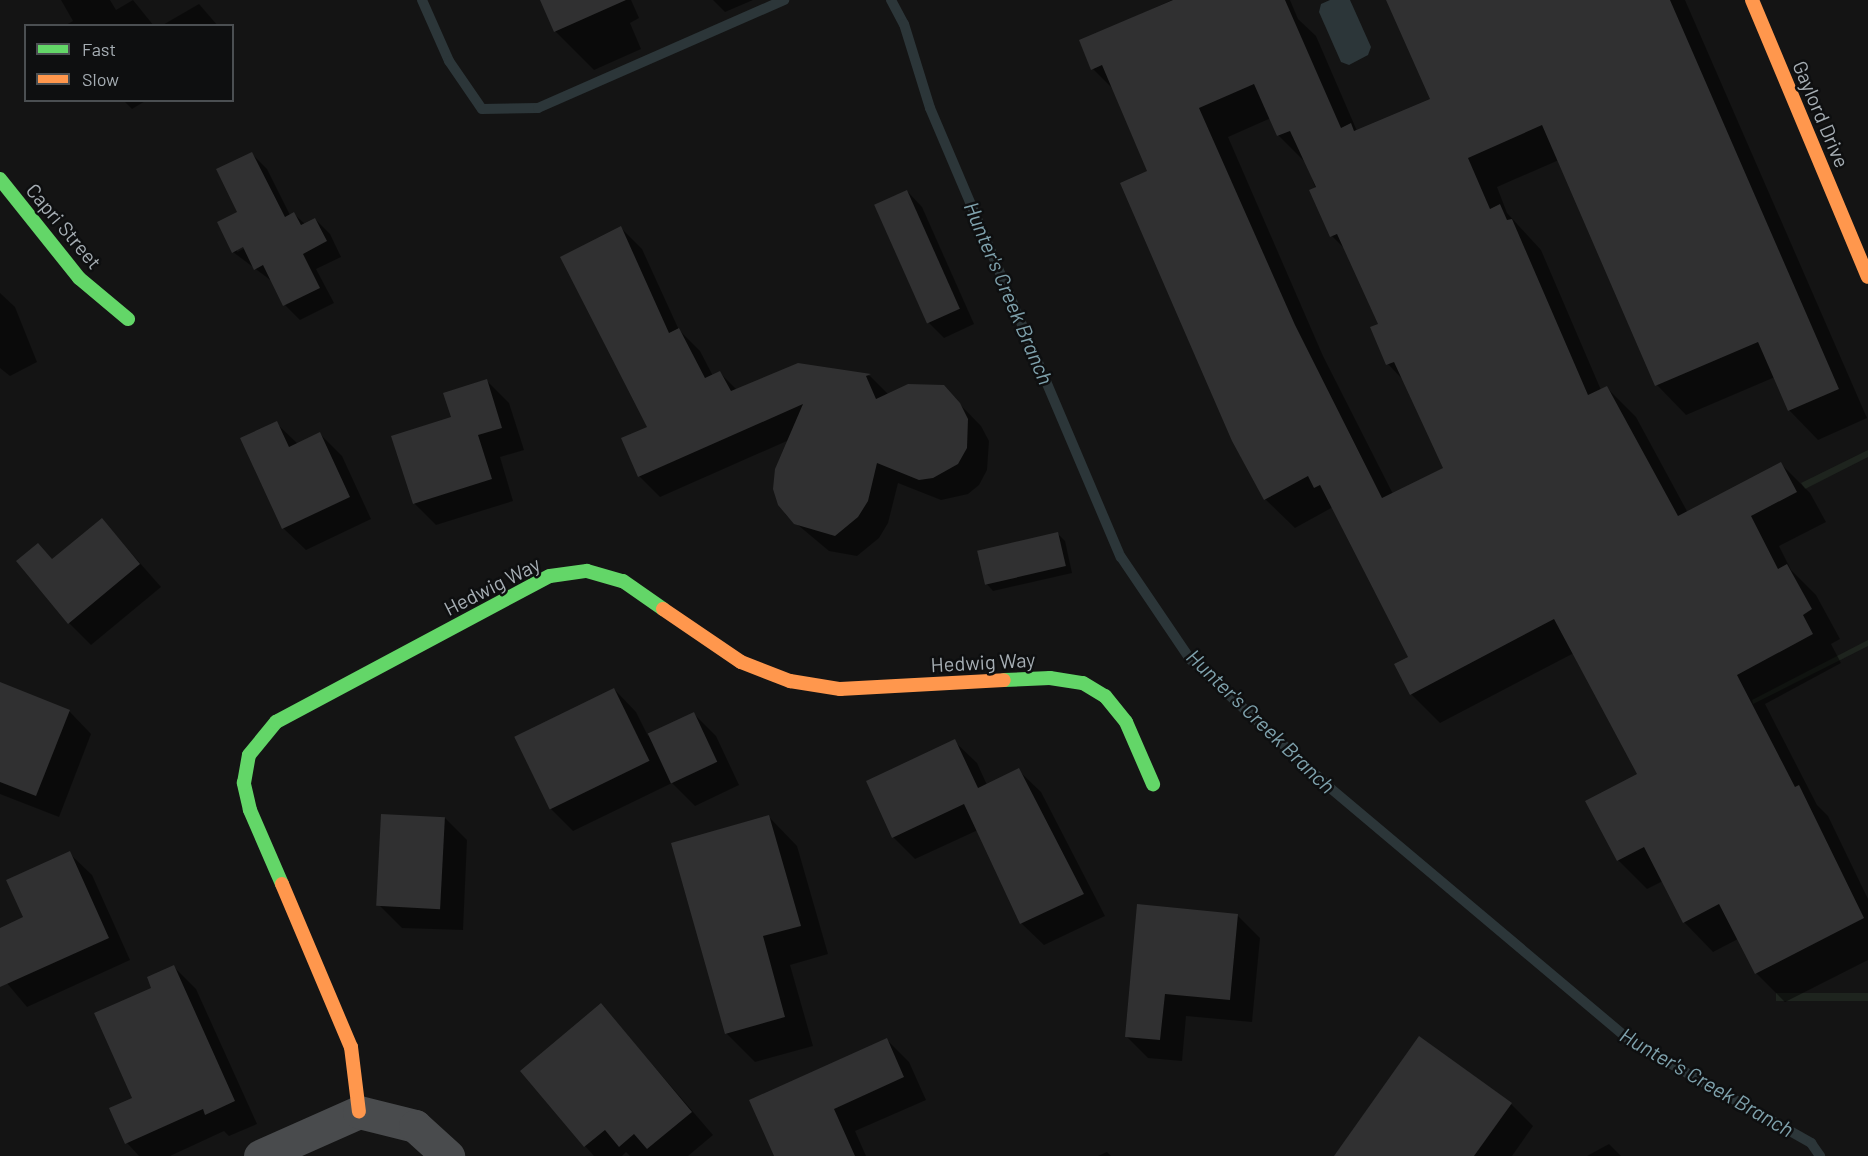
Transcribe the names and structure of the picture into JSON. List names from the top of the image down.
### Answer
{
  "streets": {
    "street": ["Gaylord Drive", "Capri Street", "Hedwig Way"]
  },
  "water": ["Hunter's Creek Branch"],
  "legend": ["Fast", "Slow"]
}
